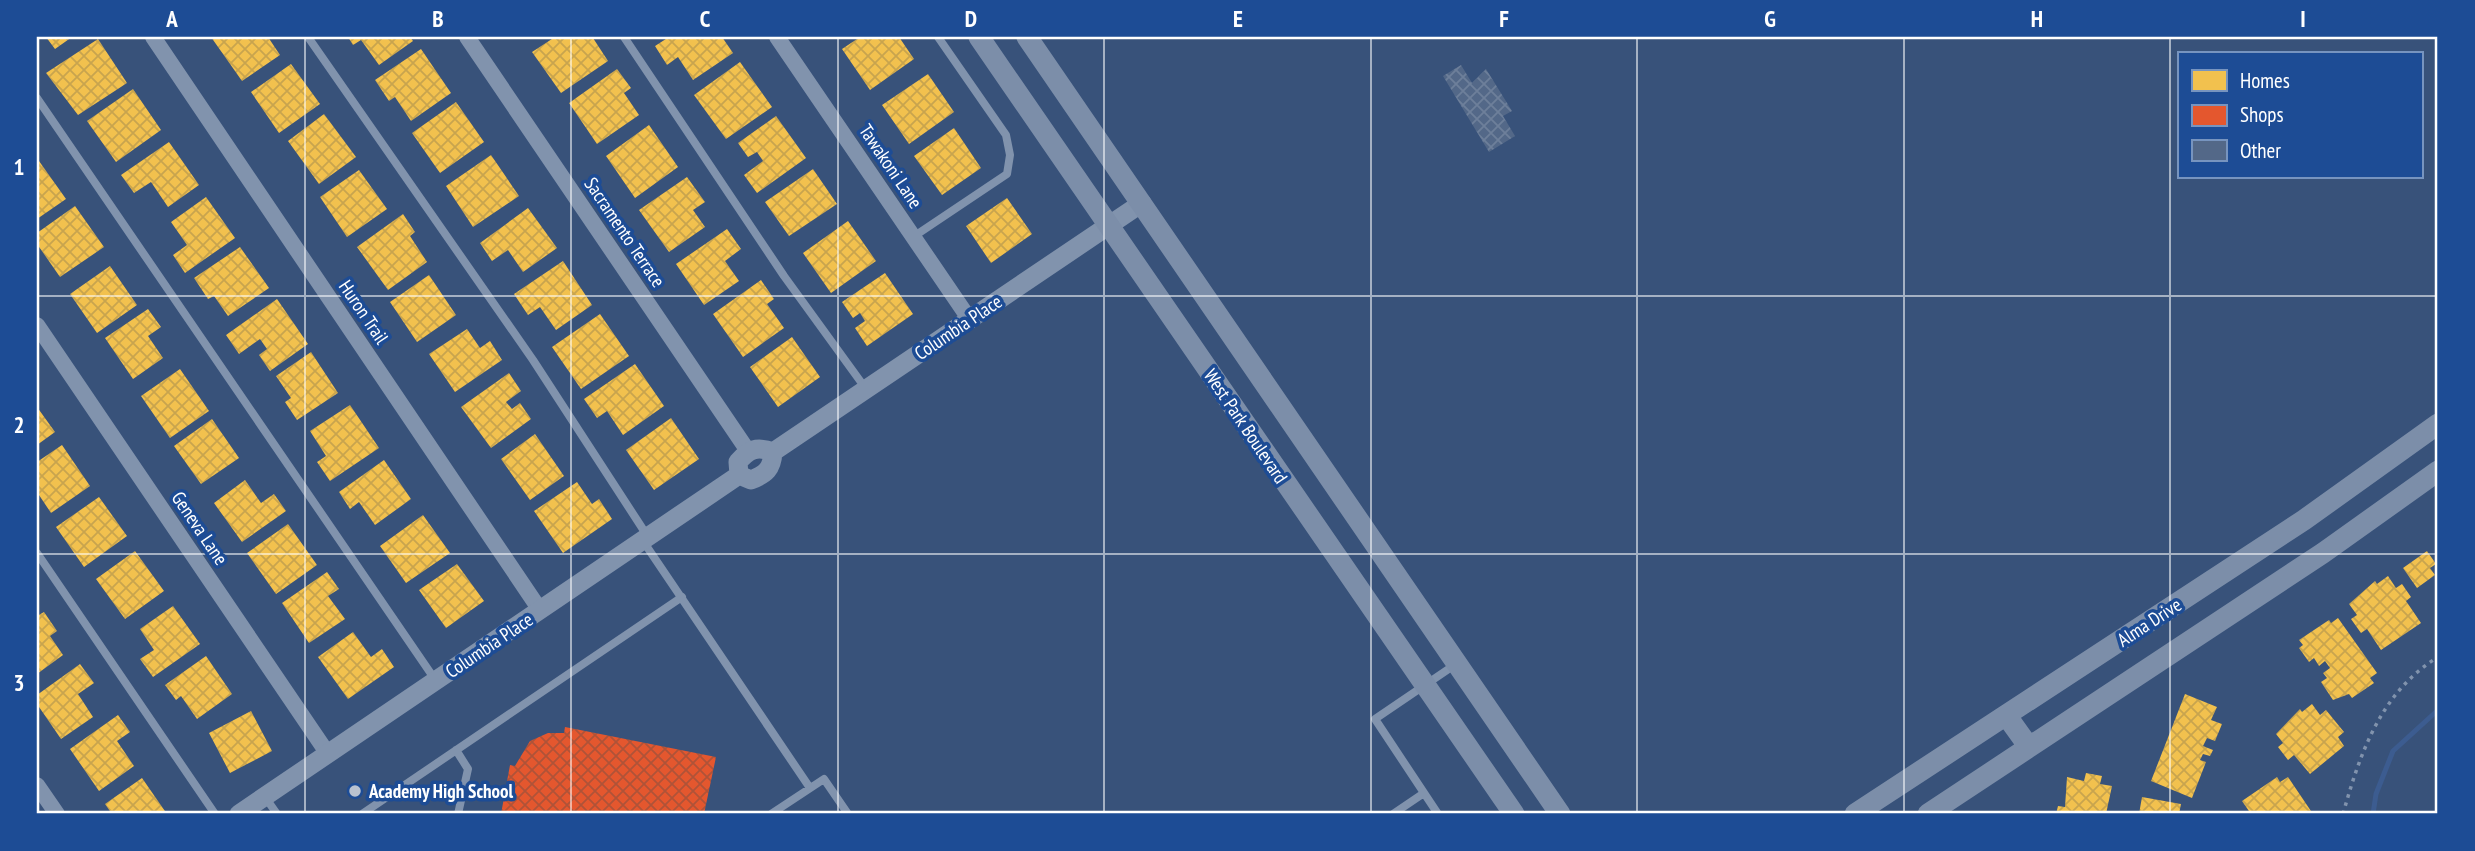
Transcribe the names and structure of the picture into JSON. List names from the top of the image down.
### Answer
{
  "streets": {
    "main road": ["West Park Boulevard", "Alma Drive"],
    "street": [
      "Tawakoni Lane",
      "Sacramento Terrace",
      "Huron Trail",
      "Columbia Place",
      "Geneva Lane"
    ]
  },
  "crossings": [
    ["Tawakoni Lane", "Columbia Place"],
    ["Sacramento Terrace", "Columbia Place"],
    ["Huron Trail", "Columbia Place"],
    ["Columbia Place", "West Park Boulevard"],
    ["Columbia Place", "Geneva Lane"]
  ],
  "places": ["Academy High School"],
  "legend": ["Homes", "Shops", "Other"],
  "grid": {
    "columns": [
      "A",
      "B",
      "C",
      "D",
      "E",
      "F",
      "G",
      "H",
      "I"
    ],
    "rows": ["1", "2", "3"]
  }
}
